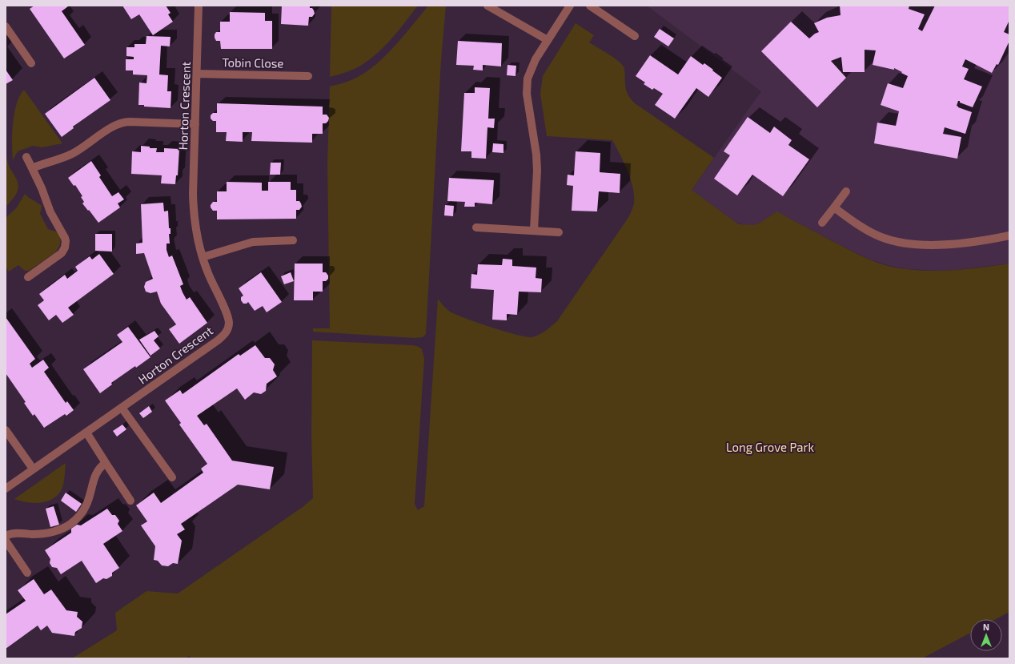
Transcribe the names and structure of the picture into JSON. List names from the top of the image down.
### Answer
{
  "streets": {
    "street": ["Tobin Close", "Horton Crescent"]
  },
  "crossings": [
    ["Tobin Close", "Horton Crescent"]
  ],
  "parks": ["Long Grove Park"],
  "north": "top"
}
